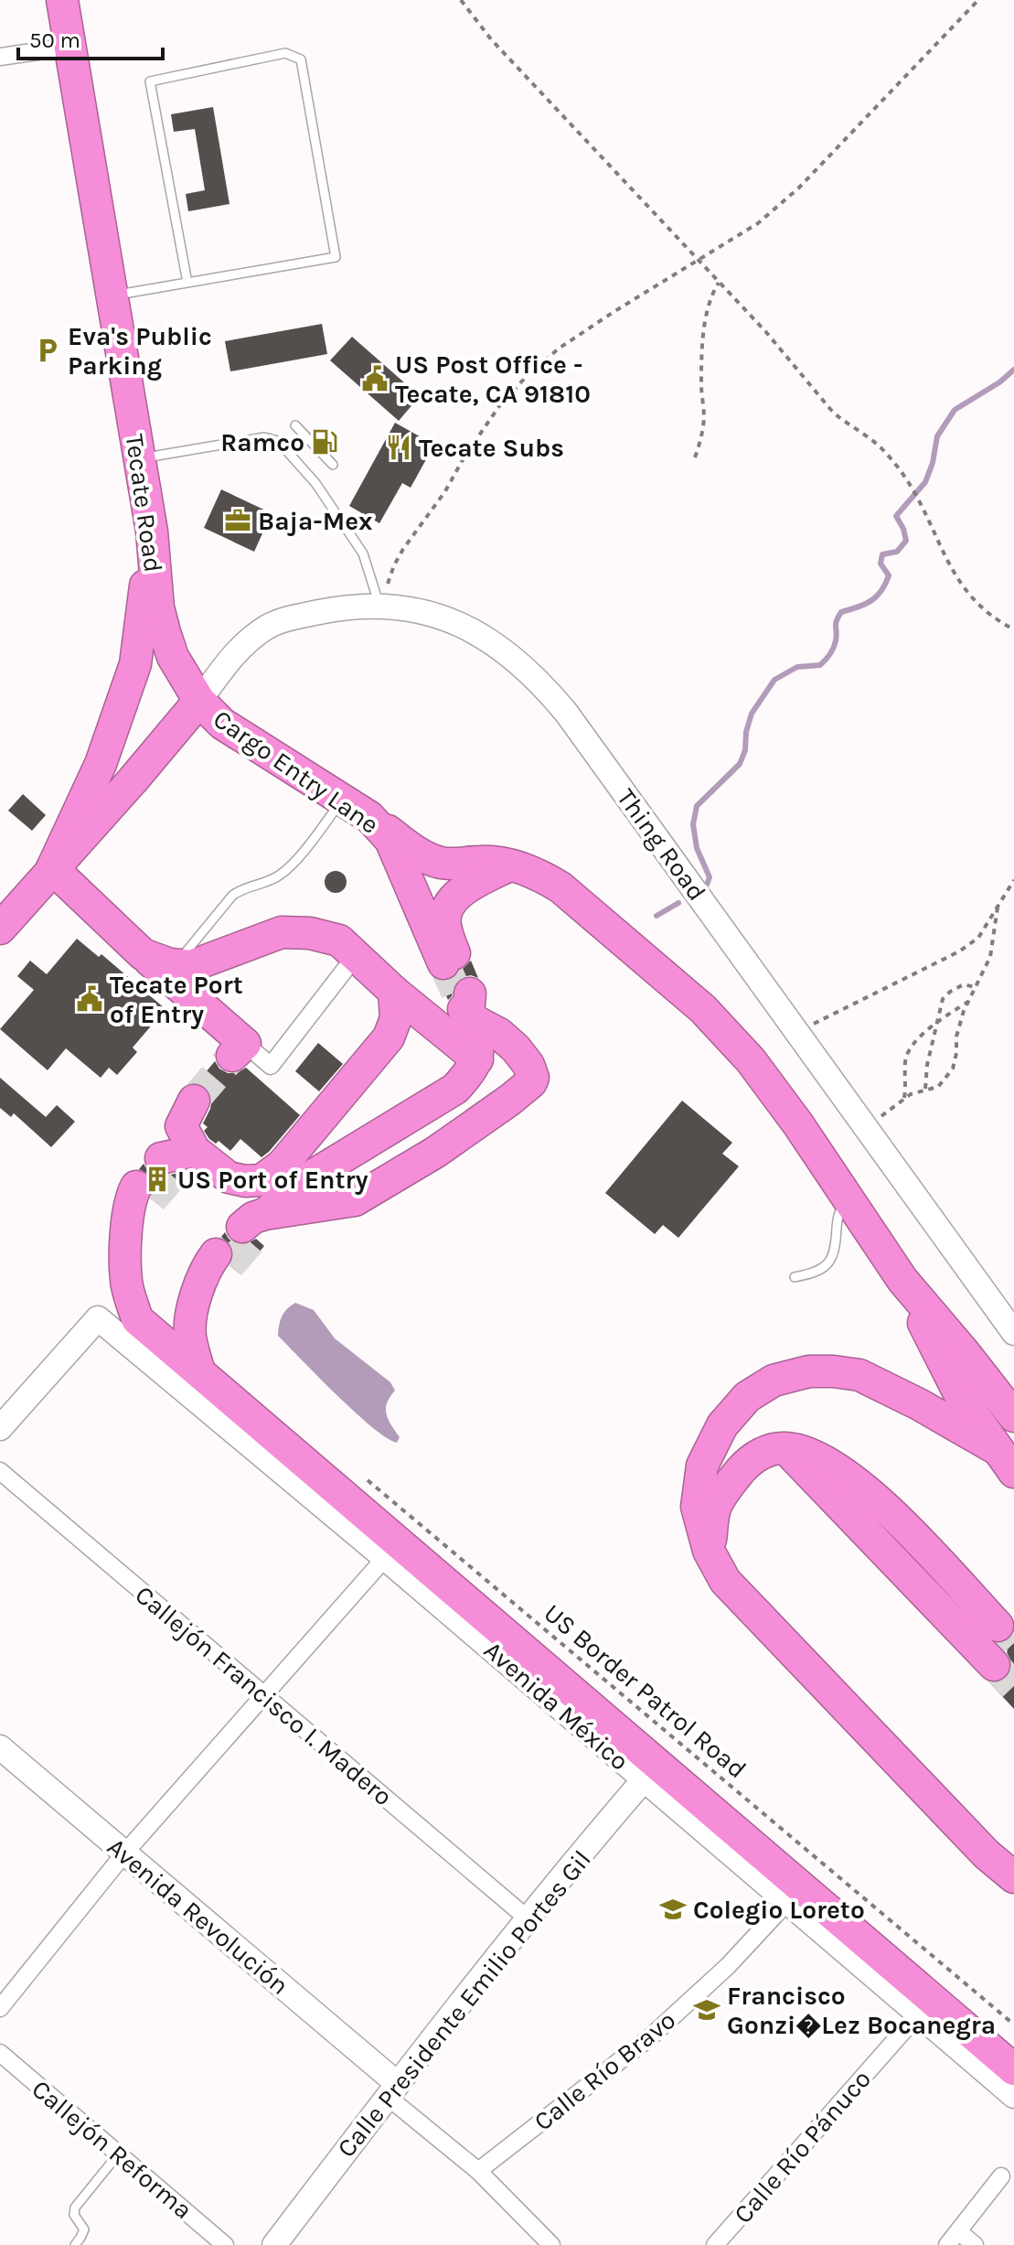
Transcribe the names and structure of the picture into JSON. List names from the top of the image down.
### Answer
{
  "streets": {
    "highway": ["Tecate Road", "Cargo Entry Lane"],
    "street": [
      "Thing Road",
      "Callejón Francisco I. Madero",
      "Avenida México",
      "Avenida Revolución",
      "Calle Presidente Emilio Portes Gil",
      "Calle Río Bravo",
      "Calle Río Pánuco",
      "Callejón Reforma"
    ],
    "path": ["US Border Patrol Road"]
  },
  "crossings": [
    ["Tecate Road", "Cargo Entry Lane"],
    ["Tecate Road", "Thing Road"],
    ["Cargo Entry Lane", "Thing Road"],
    ["Callejón Francisco I. Madero", "Calle Presidente Emilio Portes Gil"],
    ["Avenida México", "Calle Presidente Emilio Portes Gil"],
    ["Avenida México", "Calle Río Bravo"],
    ["Avenida México", "Calle Río Pánuco"],
    ["Avenida Revolución", "Calle Presidente Emilio Portes Gil"]
  ],
  "places": {
    "parking": ["Eva's Public Parking"],
    "public building": ["US Post Office - Tecate, CA 91810", "Tecate Port of Entry"],
    "fuel station": ["Ramco"],
    "restaurant": ["Tecate Subs"],
    "office": ["Baja-Mex"],
    "building": ["US Port of Entry"],
    "school or university": ["Colegio Loreto", "Francisco Gonzi�Lez Bocanegra"]
  },
  "scale_bar": "50 m"
}
